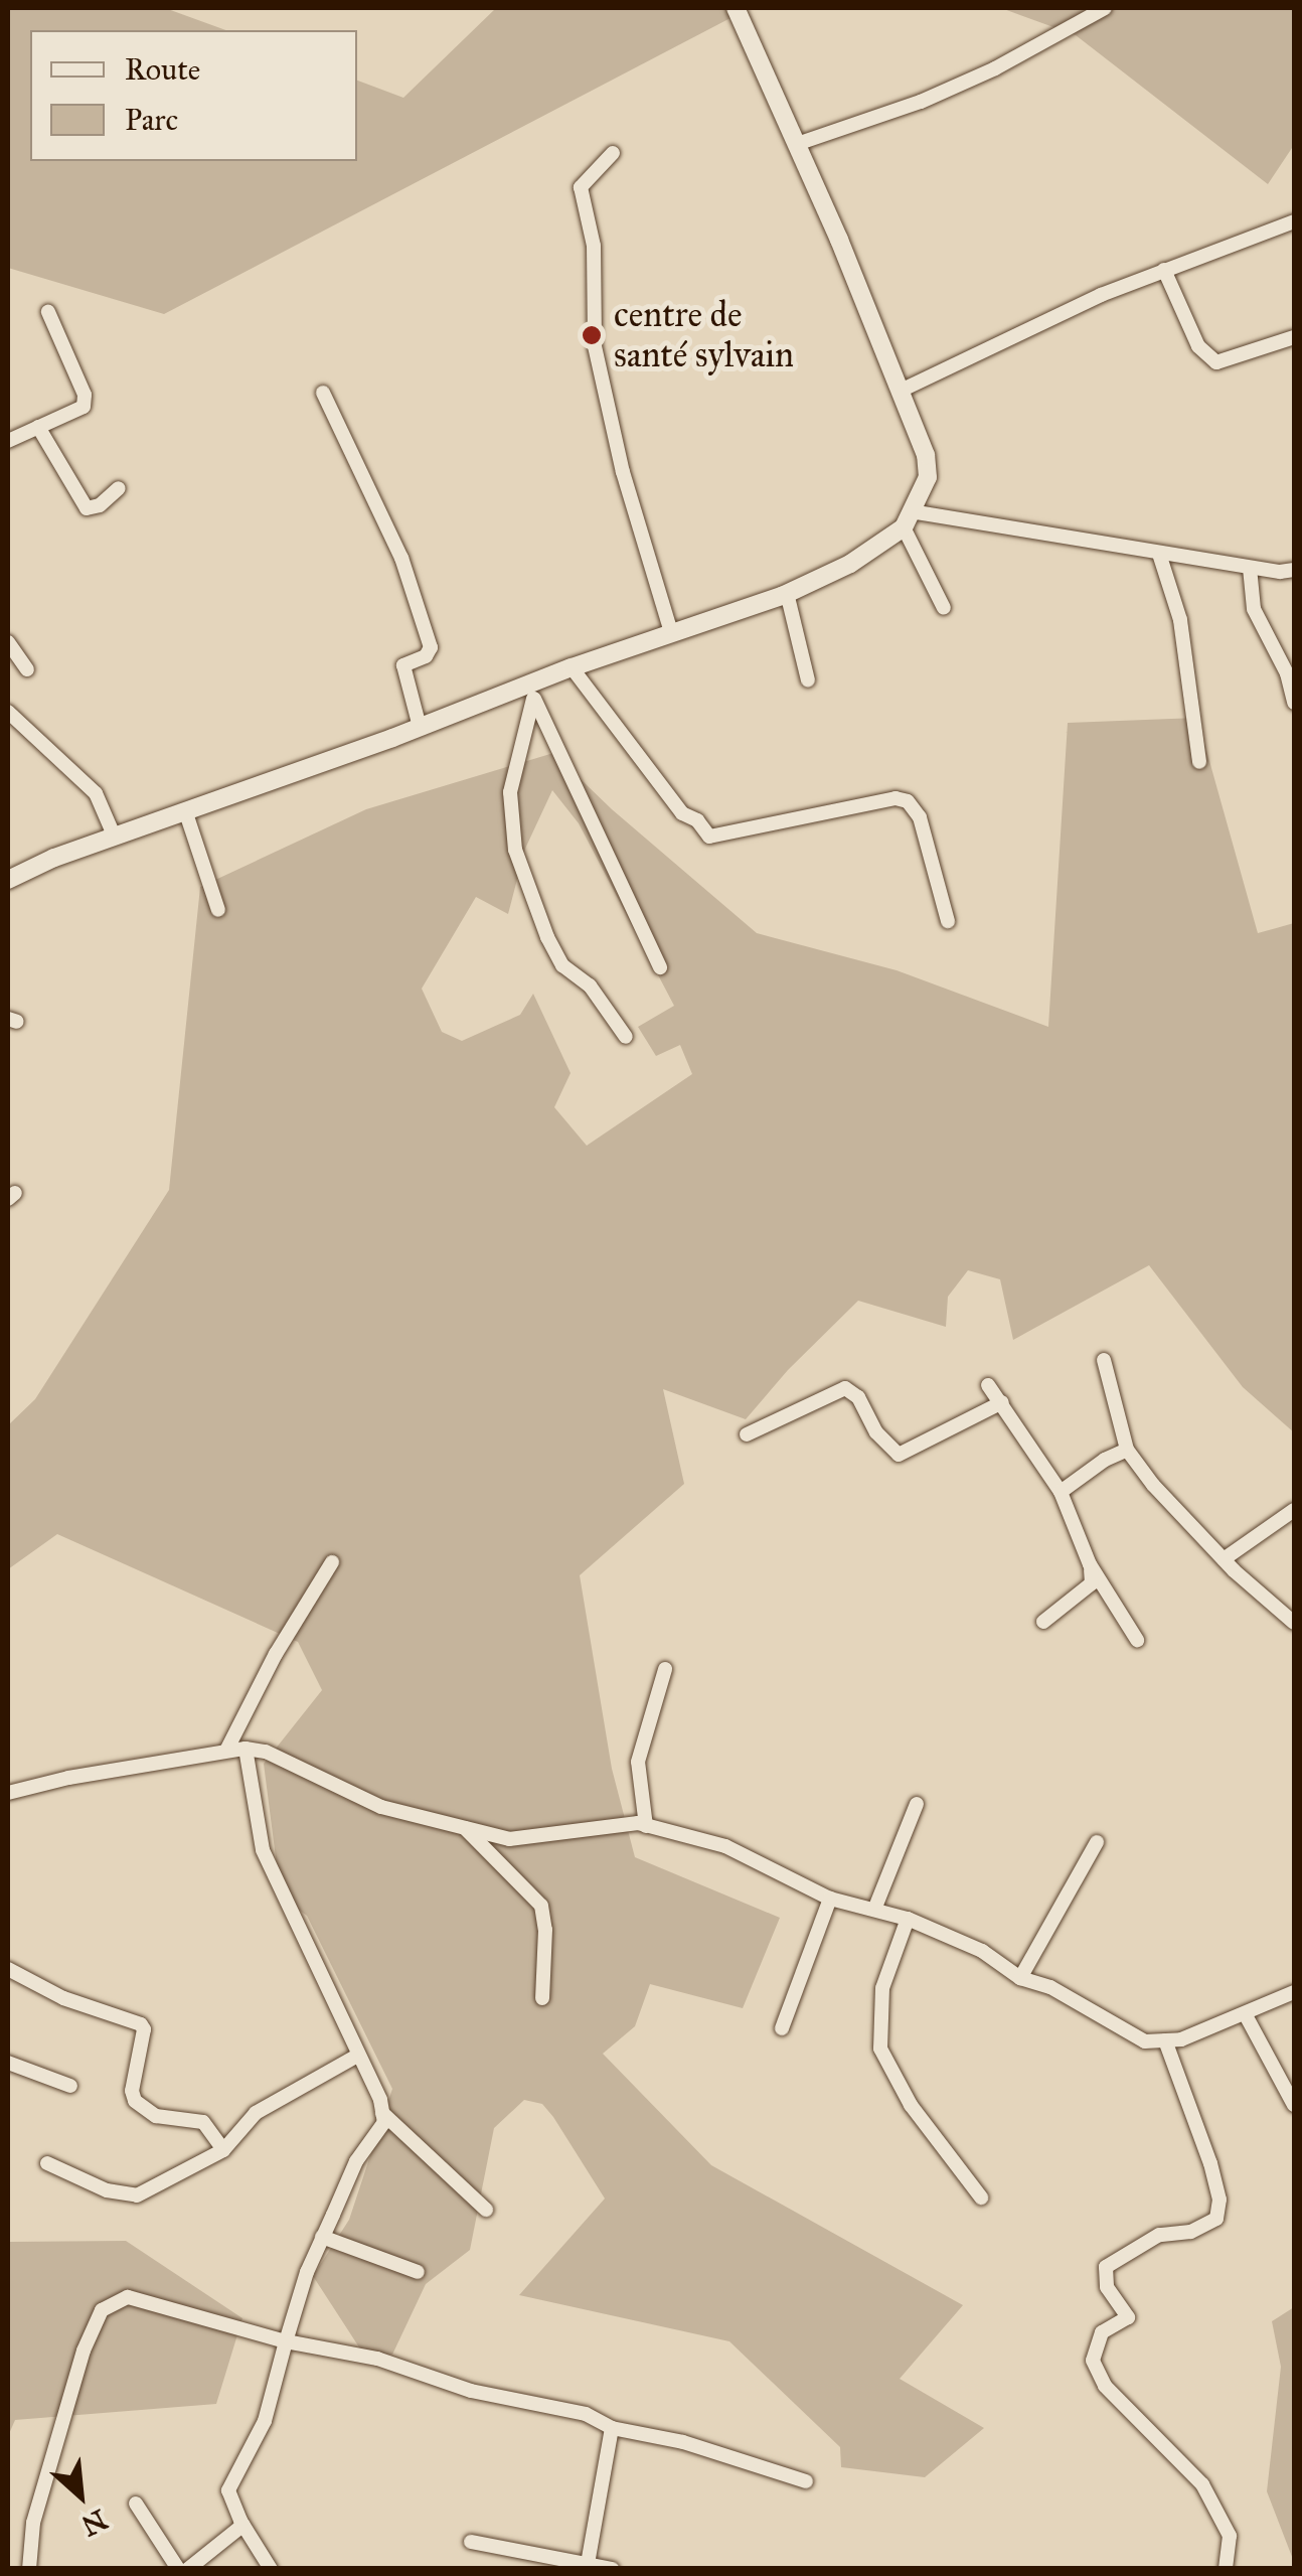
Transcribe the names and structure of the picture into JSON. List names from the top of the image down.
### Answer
{
  "places": ["centre de santé sylvain"],
  "legend": ["Route", "Parc"],
  "north": "bottom right"
}
